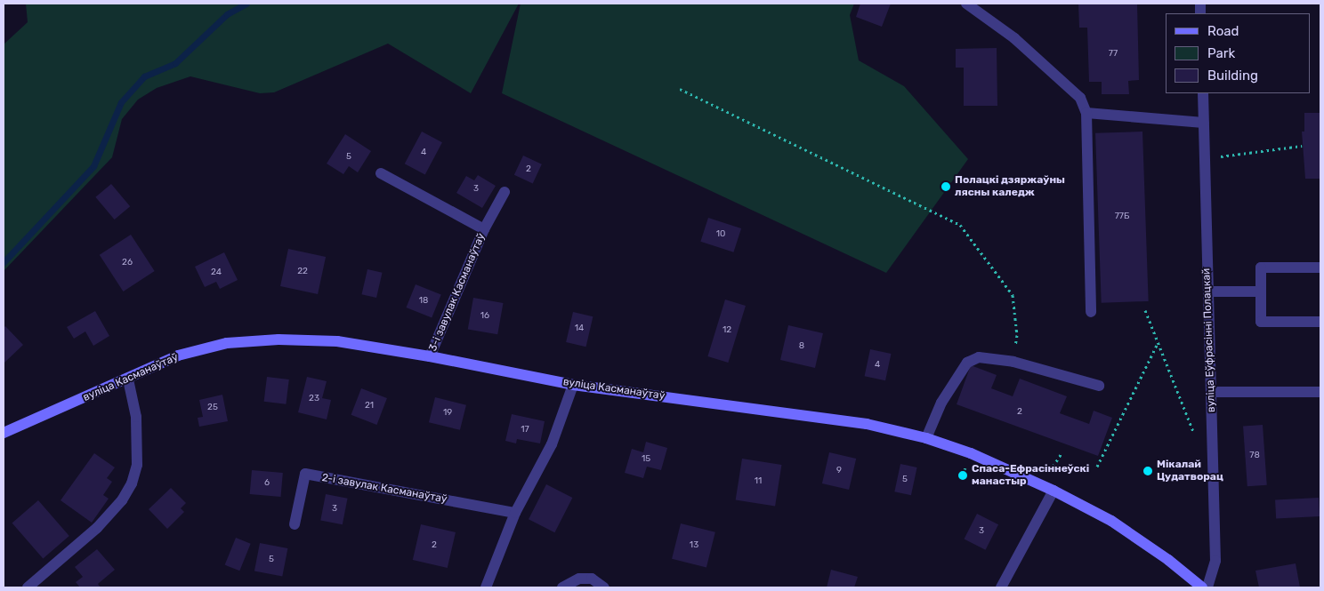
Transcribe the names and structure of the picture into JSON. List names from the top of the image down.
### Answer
{
  "streets": {
    "main road": ["вуліца Касманаўтаў"],
    "street": ["3-і завулак Касманаўтаў", "вуліца Еўфрасінні Полацкай", "2-і завулак Касманаўтаў"]
  },
  "crossings": [
    ["3-і завулак Касманаўтаў", "вуліца Касманаўтаў"]
  ],
  "places": ["Полацкі дзяржаўны лясны каледж", "Мікалай Цудатворац", "Спаса-Ефрасіннеўскі манастыр"],
  "house_numbers": [
    "77",
    "4",
    "5",
    "2",
    "3",
    "77Б",
    "10",
    "26",
    "22",
    "24",
    "18",
    "16",
    "14",
    "12",
    "8",
    "4",
    "23",
    "21",
    "25",
    "2",
    "19",
    "17",
    "78",
    "15",
    "9",
    "5",
    "11",
    "6",
    "3",
    "3",
    "2",
    "13",
    "5"
  ],
  "legend": ["Road", "Park", "Building"]
}
